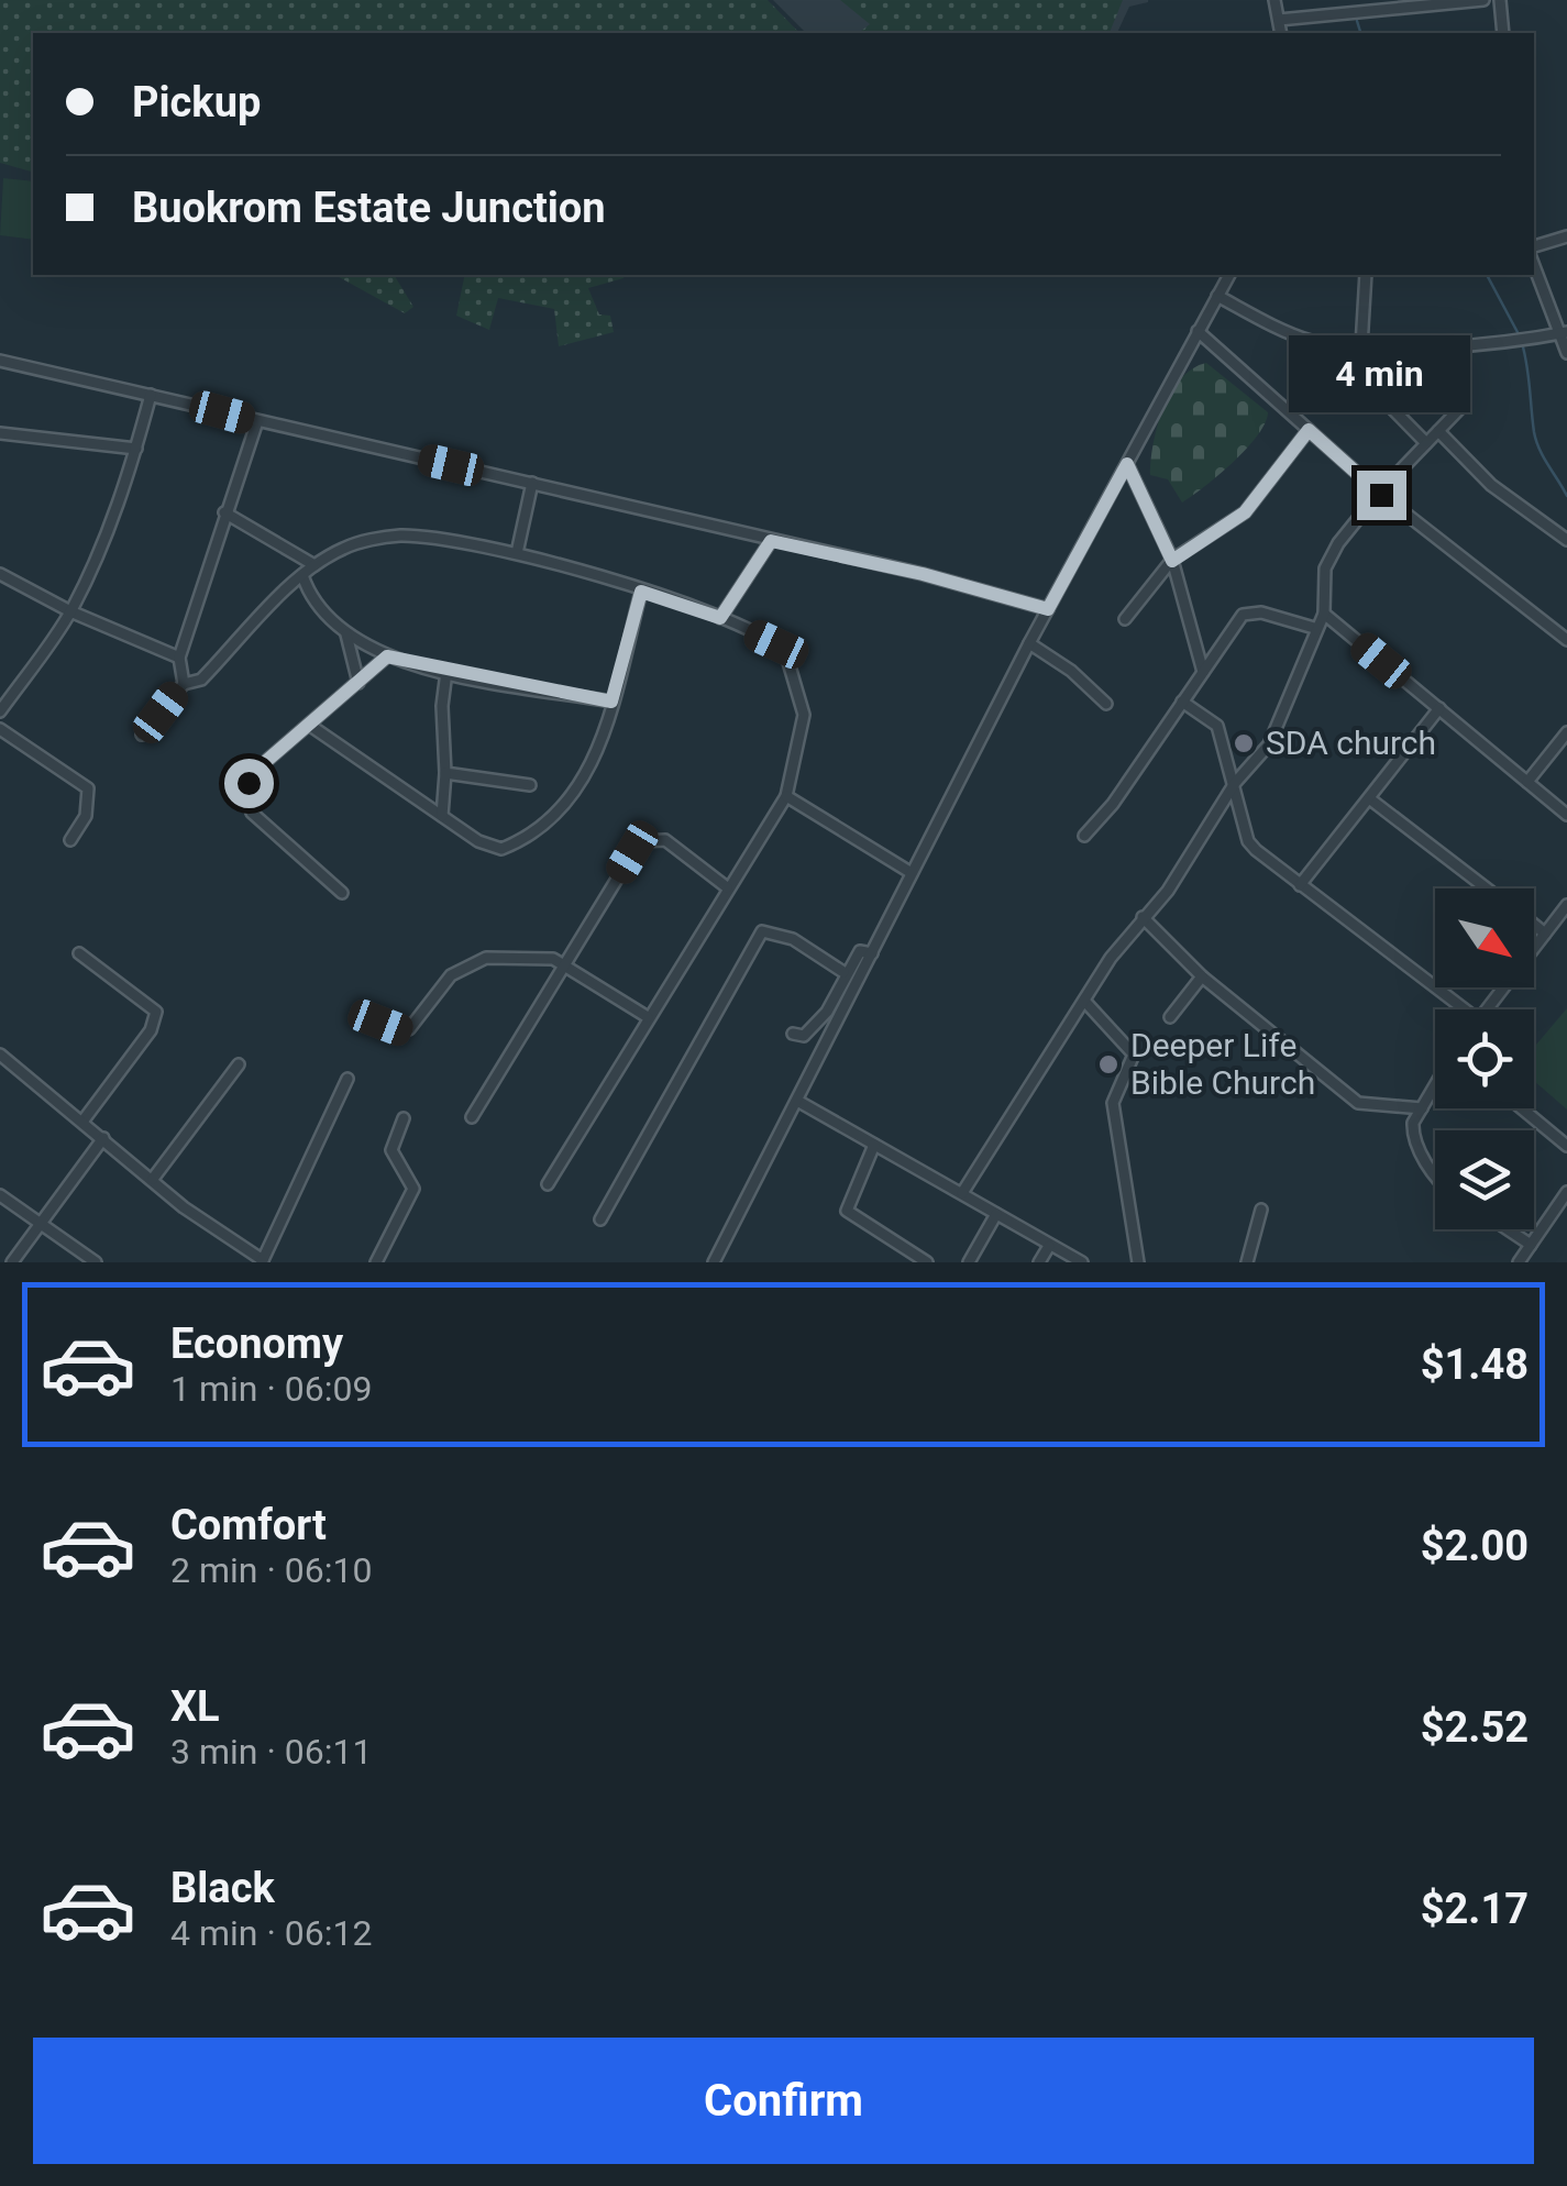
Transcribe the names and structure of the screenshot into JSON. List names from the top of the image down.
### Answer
{
  "places": ["SDA church", "Deeper Life Bible Church"],
  "north": "bottom right",
  "page": {
    "banner": ["Pickup", "Buokrom Estate Junction"],
    "bubble": "4 min",
    "list": [
      {
        "name": "Economy",
        "note": "1 min · 06:09",
        "value": "$1.48"
      },
      {
        "name": "Comfort",
        "note": "2 min · 06:10",
        "value": "$2.00"
      },
      {
        "name": "XL",
        "note": "3 min · 06:11",
        "value": "$2.52"
      },
      {
        "name": "Black",
        "note": "4 min · 06:12",
        "value": "$2.17"
      }
    ],
    "buttons": "Confirm"
  }
}
